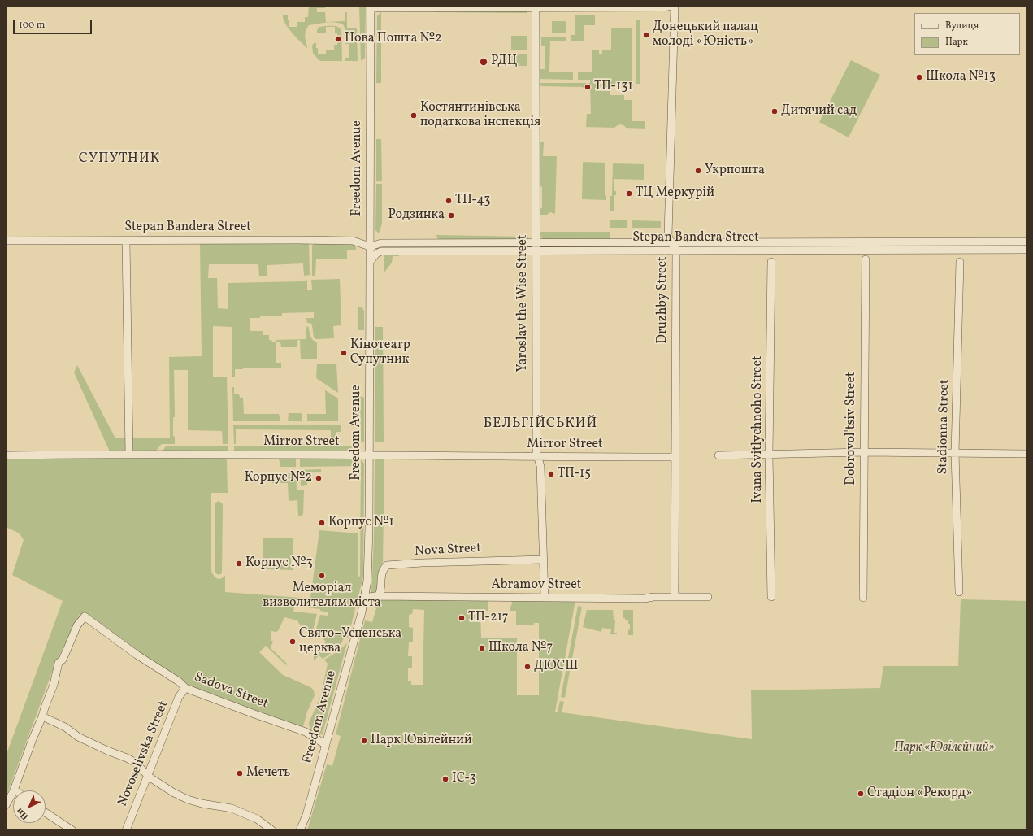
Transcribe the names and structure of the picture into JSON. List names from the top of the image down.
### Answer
{
  "streets": {
    "street": [
      "Freedom Avenue",
      "Stepan Bandera Street",
      "Druzhby Street",
      "Yaroslav the Wise Street",
      "Stadionna Street",
      "Dobrovol'tsiv Street",
      "Ivana Svitlychnoho Street",
      "Mirror Street",
      "Nova Street",
      "Abramov Street",
      "Sadova Street",
      "Novoselivska Street"
    ]
  },
  "crossings": [
    ["Freedom Avenue", "Stepan Bandera Street"],
    ["Freedom Avenue", "Mirror Street"],
    ["Freedom Avenue", "Abramov Street"],
    ["Freedom Avenue", "Sadova Street"],
    ["Stepan Bandera Street", "Druzhby Street"],
    ["Stepan Bandera Street", "Yaroslav the Wise Street"],
    ["Druzhby Street", "Mirror Street"],
    ["Druzhby Street", "Abramov Street"],
    ["Yaroslav the Wise Street", "Mirror Street"],
    ["Yaroslav the Wise Street", "Nova Street"],
    ["Yaroslav the Wise Street", "Abramov Street"],
    ["Nova Street", "Abramov Street"],
    ["Sadova Street", "Novoselivska Street"]
  ],
  "districts": ["СУПУТНИК", "БЕЛЬГІЙСЬКИЙ"],
  "parks": ["Парк «Ювілейний»"],
  "places": [
    "Донецький палац молоді «Юність»",
    "Нова Пошта №2",
    "РДЦ",
    "Школа №13",
    "ТП-131",
    "Дитячий сад",
    "Костянтинівська податкова інспекція",
    "Укрпошта",
    "ТЦ Меркурій",
    "ТП-43",
    "Родзинка",
    "Кінотеатр Супутник",
    "ТП-15",
    "Корпус №2",
    "Корпус №1",
    "Корпус №3",
    "Меморіал визволителям міста",
    "ТП-217",
    "Свято–Успенська церква",
    "Школа №7",
    "ДЮСШ",
    "Парк Ювілейний",
    "Мечеть",
    "ІС-3",
    "Стадіон «Рекорд»"
  ],
  "legend": ["Вулиця", "Парк"],
  "scale_bar": "100 m",
  "north": "bottom left"
}
